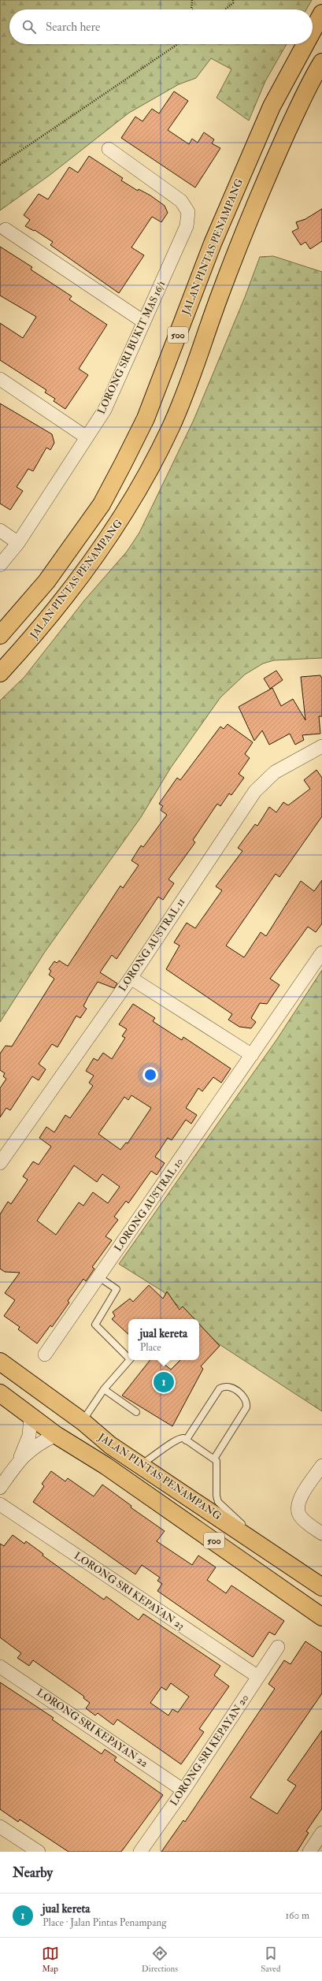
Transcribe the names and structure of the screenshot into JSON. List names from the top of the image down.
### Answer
{
  "streets": {
    "main road": ["JALAN PINTAS PENAMPANG", "500"],
    "street": [
      "LORONG SRI BUKIT MAS 16/1",
      "LORONG AUSTRAL 11",
      "LORONG AUSTRAL 10",
      "LORONG SRI KEPAYAN 23",
      "LORONG SRI KEPAYAN 22",
      "LORONG SRI KEPAYAN 20"
    ]
  },
  "crossings": [
    ["LORONG SRI KEPAYAN 23", "LORONG SRI KEPAYAN 20"],
    ["LORONG SRI KEPAYAN 22", "LORONG SRI KEPAYAN 20"]
  ],
  "page": {
    "search": "Search here",
    "popup": ["jual kereta", "Place"],
    "pins": "1",
    "heading": "Nearby",
    "list": [
      {
        "mark": "1",
        "name": "jual kereta",
        "note": "Place · Jalan Pintas Penampang",
        "value": "160 m"
      }
    ],
    "nav": ["Map", "Directions", "Saved"]
  }
}
